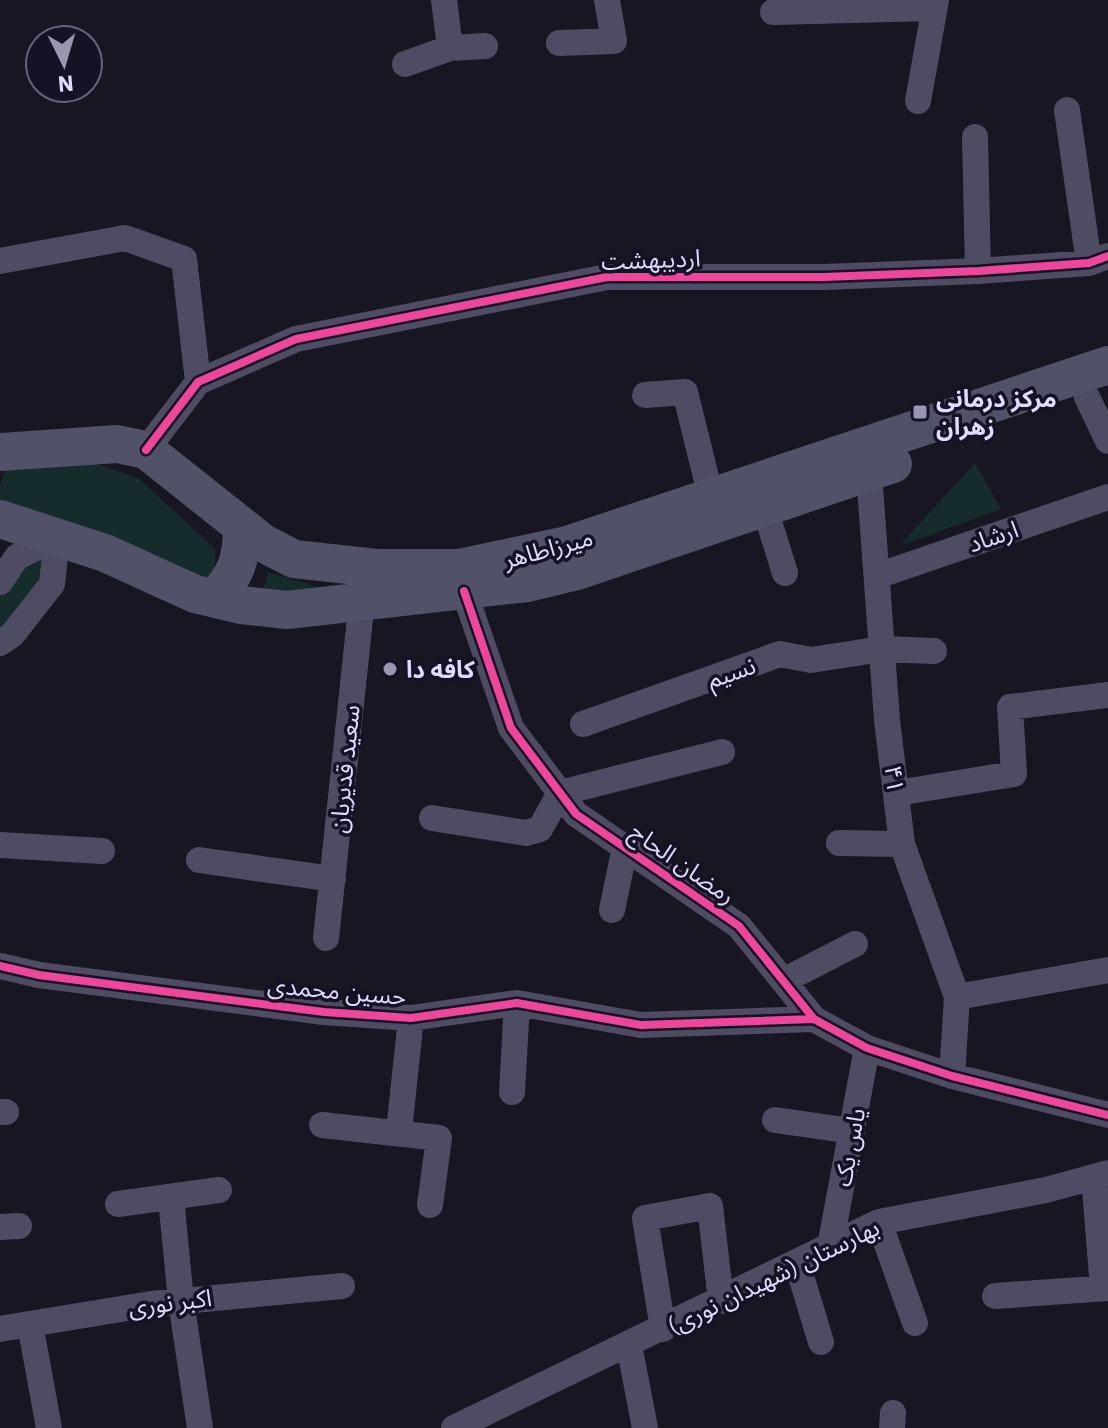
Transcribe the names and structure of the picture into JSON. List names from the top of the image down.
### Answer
{
  "streets": {
    "main road": ["میرزاطاهر"],
    "street": [
      "اردیبهشت",
      "ارشاد",
      "نسیم",
      "سعید قدیریان",
      "۴۱",
      "رمضان الحاج",
      "حسین محمدی",
      "یاس یک",
      "بهارستان (شهیدان نوری)",
      "اکبر نوری"
    ]
  },
  "crossings": [
    ["اردیبهشت", "میرزاطاهر"],
    ["ارشاد", "۴۱"],
    ["میرزاطاهر", "سعید قدیریان"],
    ["میرزاطاهر", "۴۱"],
    ["میرزاطاهر", "رمضان الحاج"],
    ["نسیم", "۴۱"],
    ["۴۱", "رمضان الحاج"],
    ["رمضان الحاج", "حسین محمدی"],
    ["رمضان الحاج", "یاس یک"],
    ["یاس یک", "بهارستان (شهیدان نوری)"]
  ],
  "places": {
    "transit": ["مرکز درمانی زهران"],
    "other": ["کافه دا"]
  },
  "north": "bottom"
}
